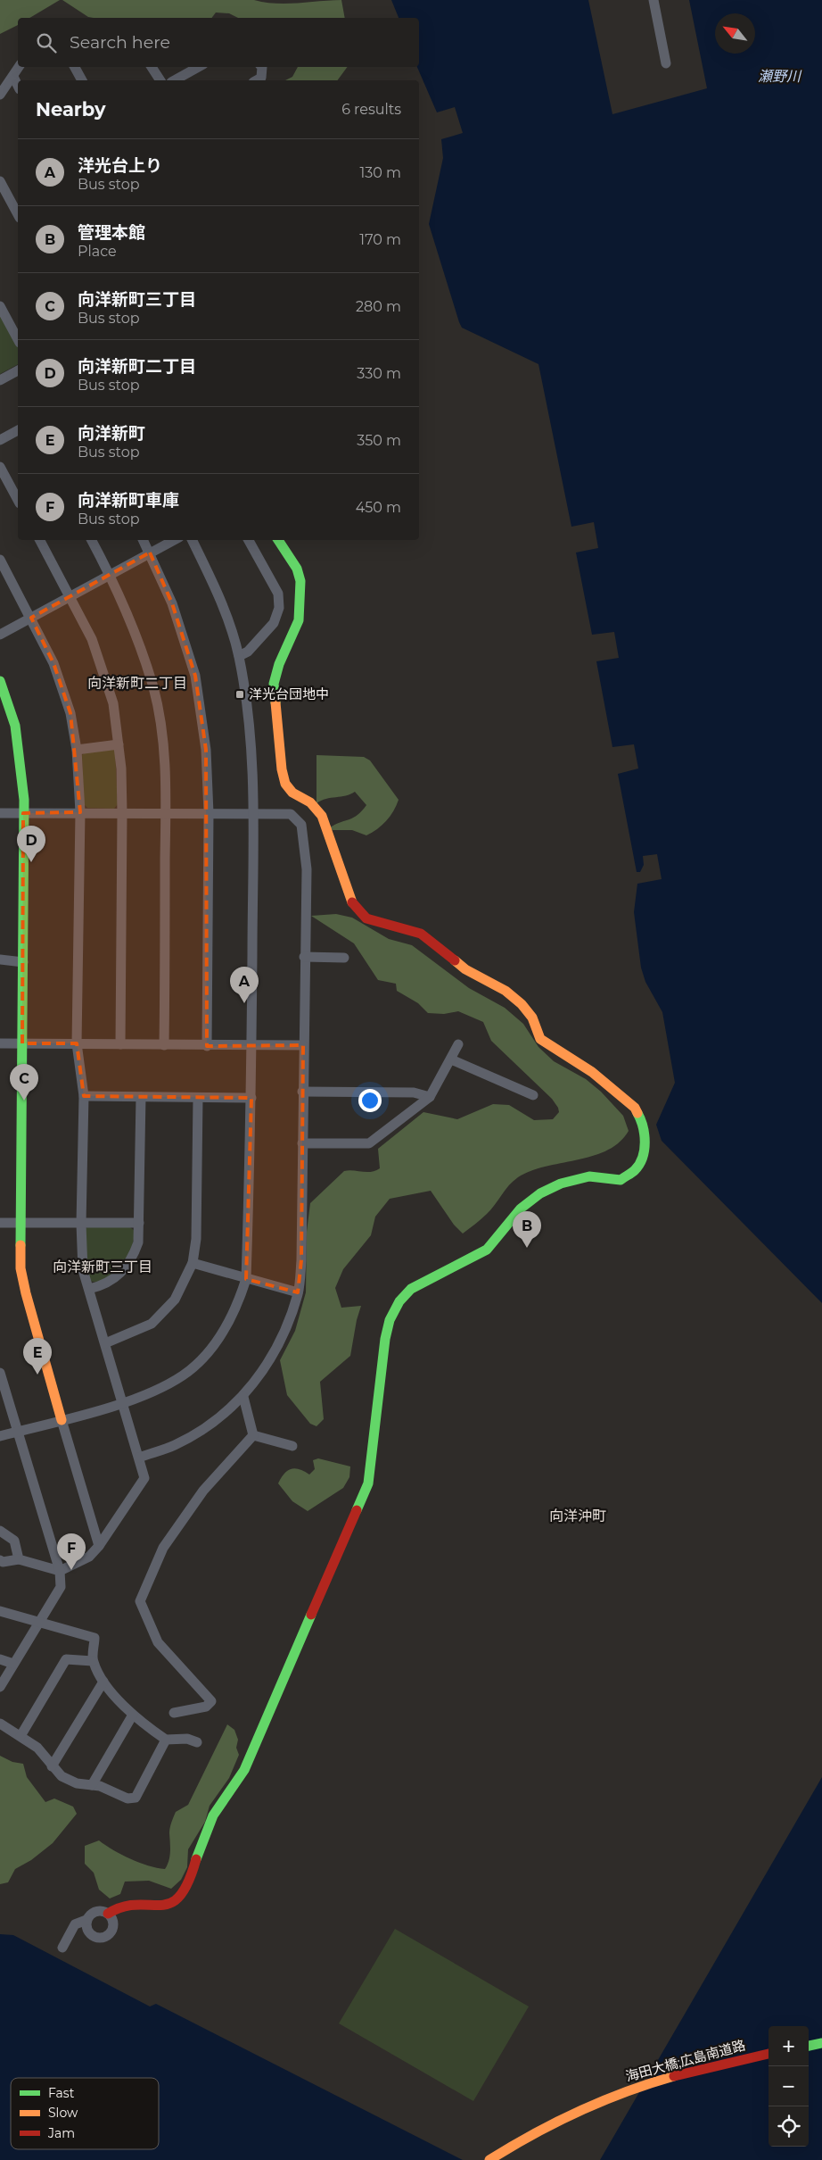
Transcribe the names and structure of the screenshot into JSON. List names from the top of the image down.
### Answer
{
  "streets": {
    "main road": ["海田大橋;広島南道路"]
  },
  "districts": ["向洋新町二丁目", "向洋新町三丁目", "向洋沖町"],
  "water": ["瀬野川"],
  "places": {
    "transit": ["洋光台団地中"]
  },
  "legend": ["Fast", "Slow", "Jam"],
  "north": "top left",
  "page": {
    "search": "Search here",
    "heading": ["Nearby", "6 results"],
    "list": [
      {
        "mark": "A",
        "name": "洋光台上り",
        "note": "Bus stop",
        "value": "130 m"
      },
      {
        "mark": "B",
        "name": "管理本館",
        "note": "Place",
        "value": "170 m"
      },
      {
        "mark": "C",
        "name": "向洋新町三丁目",
        "note": "Bus stop",
        "value": "280 m"
      },
      {
        "mark": "D",
        "name": "向洋新町二丁目",
        "note": "Bus stop",
        "value": "330 m"
      },
      {
        "mark": "E",
        "name": "向洋新町",
        "note": "Bus stop",
        "value": "350 m"
      },
      {
        "mark": "F",
        "name": "向洋新町車庫",
        "note": "Bus stop",
        "value": "450 m"
      }
    ],
    "pins": [
      "D",
      "A",
      "C",
      "B",
      "E",
      "F"
    ],
    "map_buttons": ["+", "−"]
  }
}
